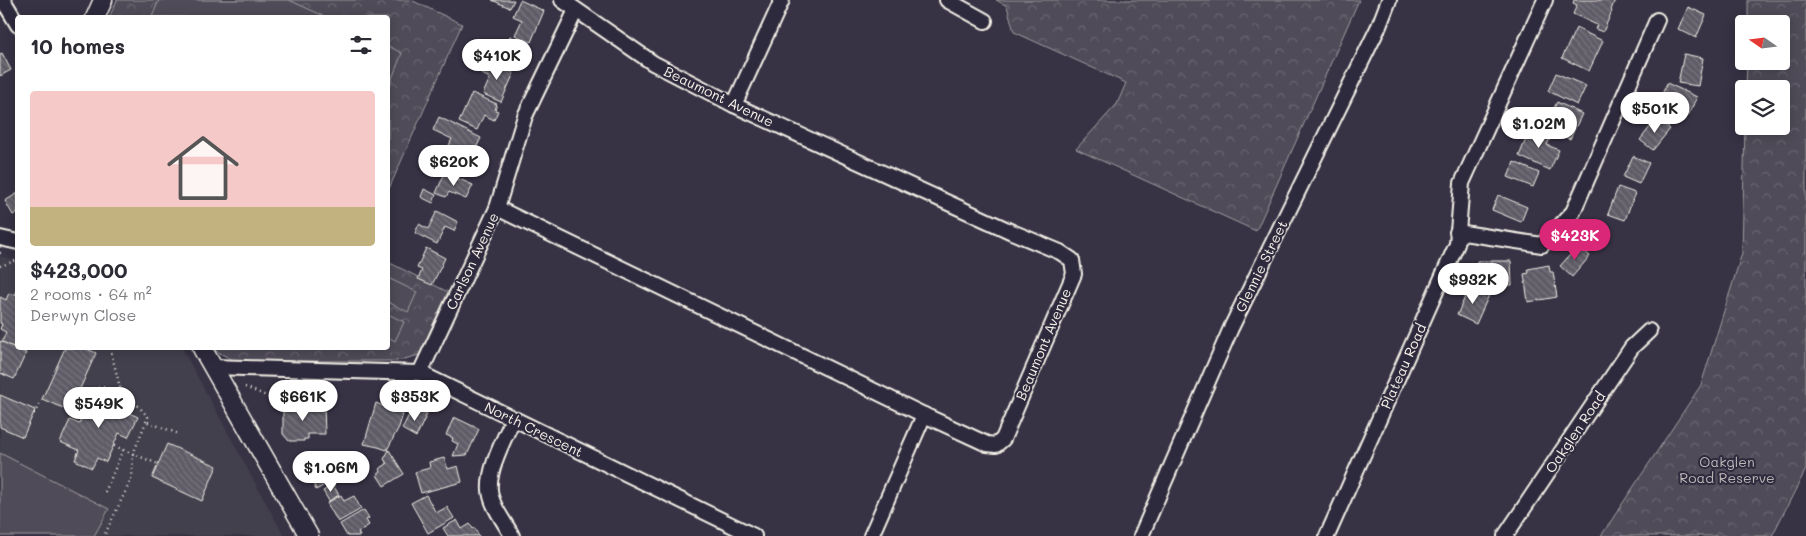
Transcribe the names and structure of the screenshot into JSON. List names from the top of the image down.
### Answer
{
  "streets": {
    "street": [
      "Beaumont Avenue",
      "Carlson Avenue",
      "Glennie Street",
      "Plateau Road",
      "North Crescent",
      "Oakglen Road"
    ]
  },
  "crossings": [
    ["Beaumont Avenue", "Carlson Avenue"],
    ["Carlson Avenue", "North Crescent"]
  ],
  "parks": ["Oakglen Road Reserve"],
  "north": "left",
  "page": {
    "heading": "10 homes",
    "price": [
      "$410K",
      "$501K",
      "$1.02M",
      "$620K",
      "$423K",
      "$932K",
      "$661K",
      "$353K",
      "$549K",
      "$1.06M"
    ],
    "list": [
      {
        "name": "$423,000",
        "note": "2 rooms · 64 m² · Derwyn Close"
      }
    ]
  }
}
